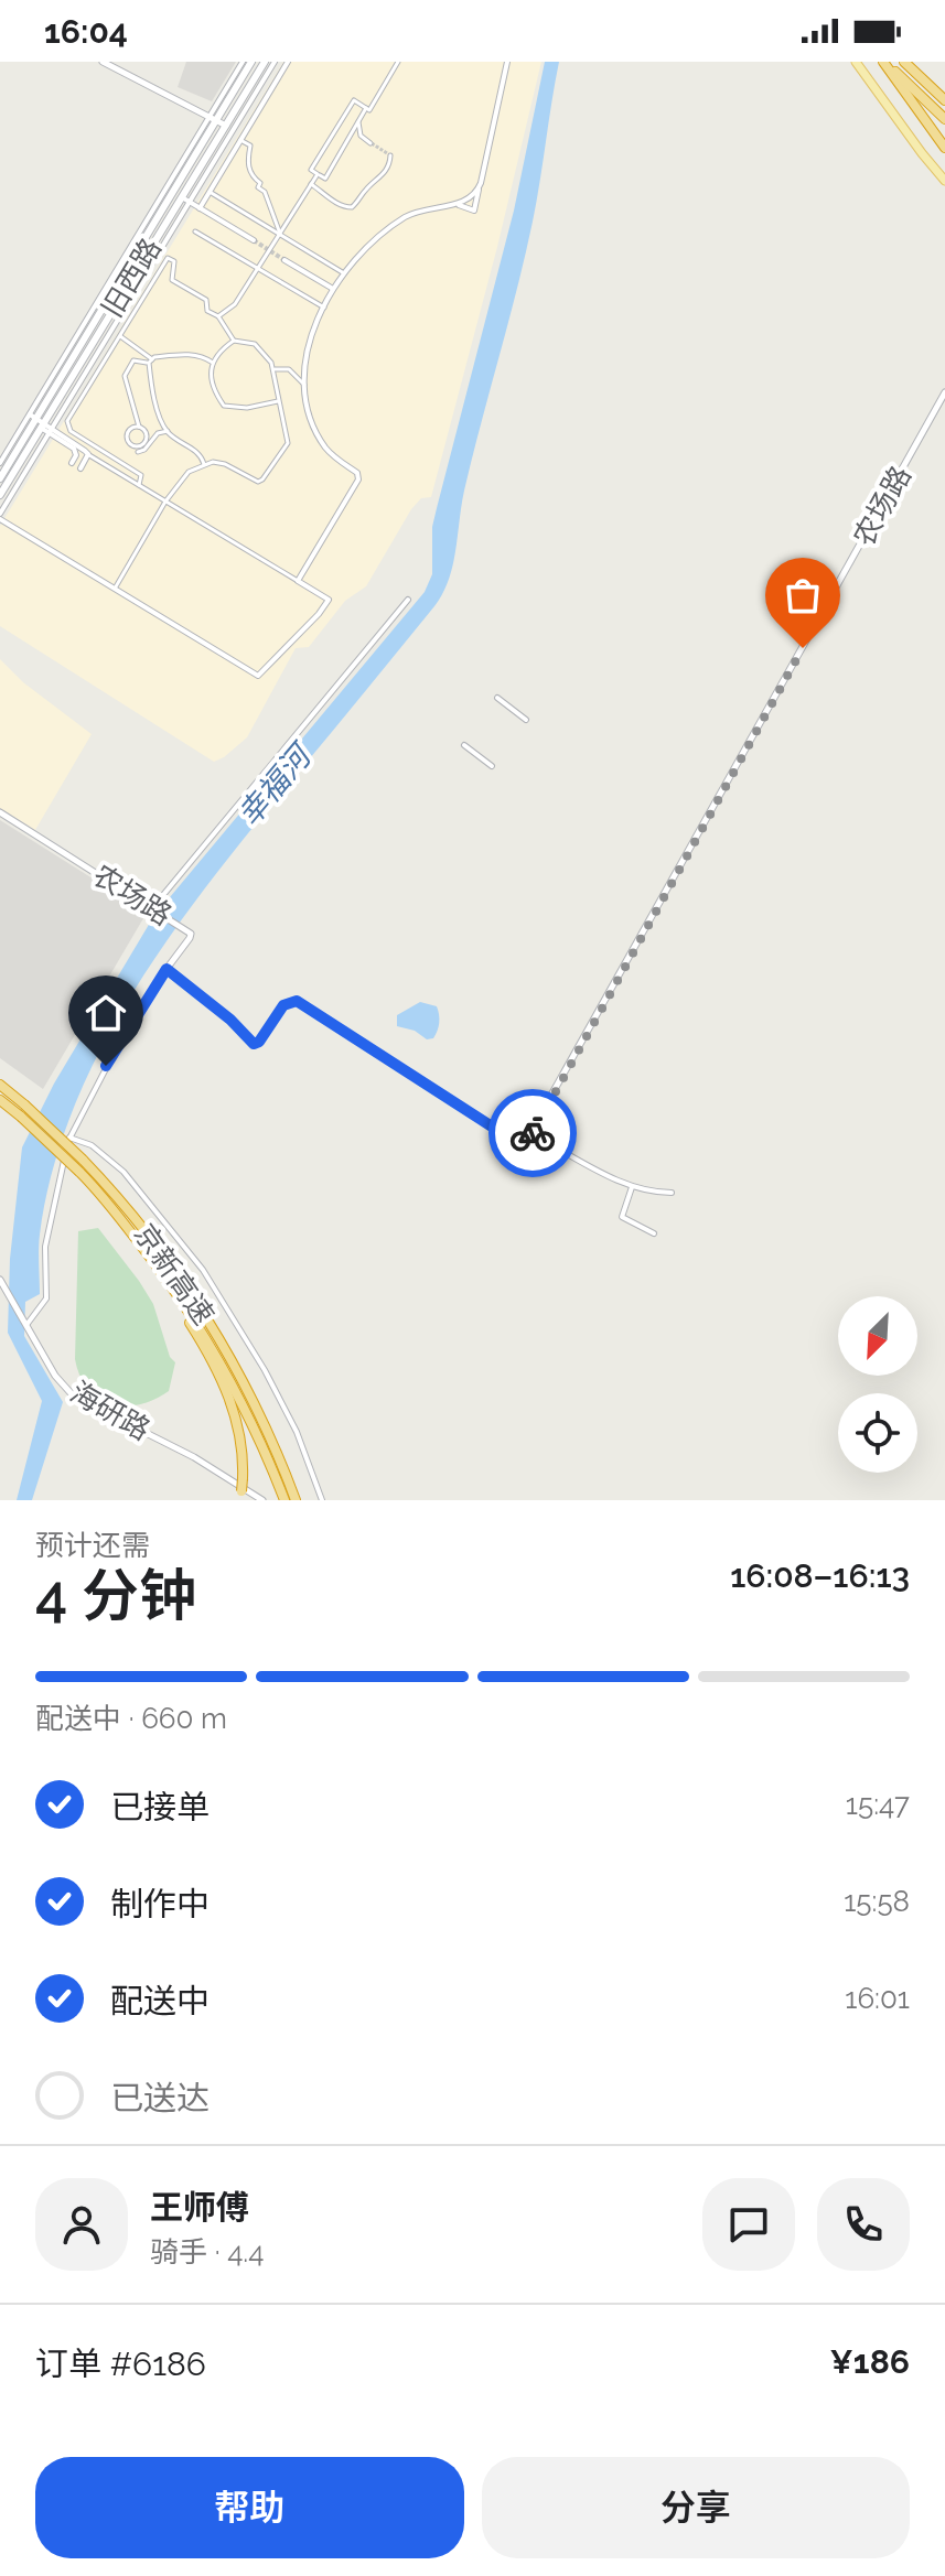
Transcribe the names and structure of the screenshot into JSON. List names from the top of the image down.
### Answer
{
  "streets": {
    "highway": ["京新高速"],
    "main road": ["旧西路"],
    "street": ["农场路", "海研路"]
  },
  "water": ["幸福河"],
  "north": "bottom left",
  "page": {
    "status": "16:04",
    "heading": ["4 分钟", "预计还需", "16:08–16:13"],
    "panel": [
      "王师傅",
      "骑手 · 4.4",
      "订单 #6186",
      "¥186"
    ],
    "bar": "配送中 · 660 m",
    "list": [
      ["已接单", "15:47"],
      ["制作中", "15:58"],
      ["配送中", "16:01"],
      "已送达"
    ],
    "buttons": ["帮助", "分享"]
  }
}
